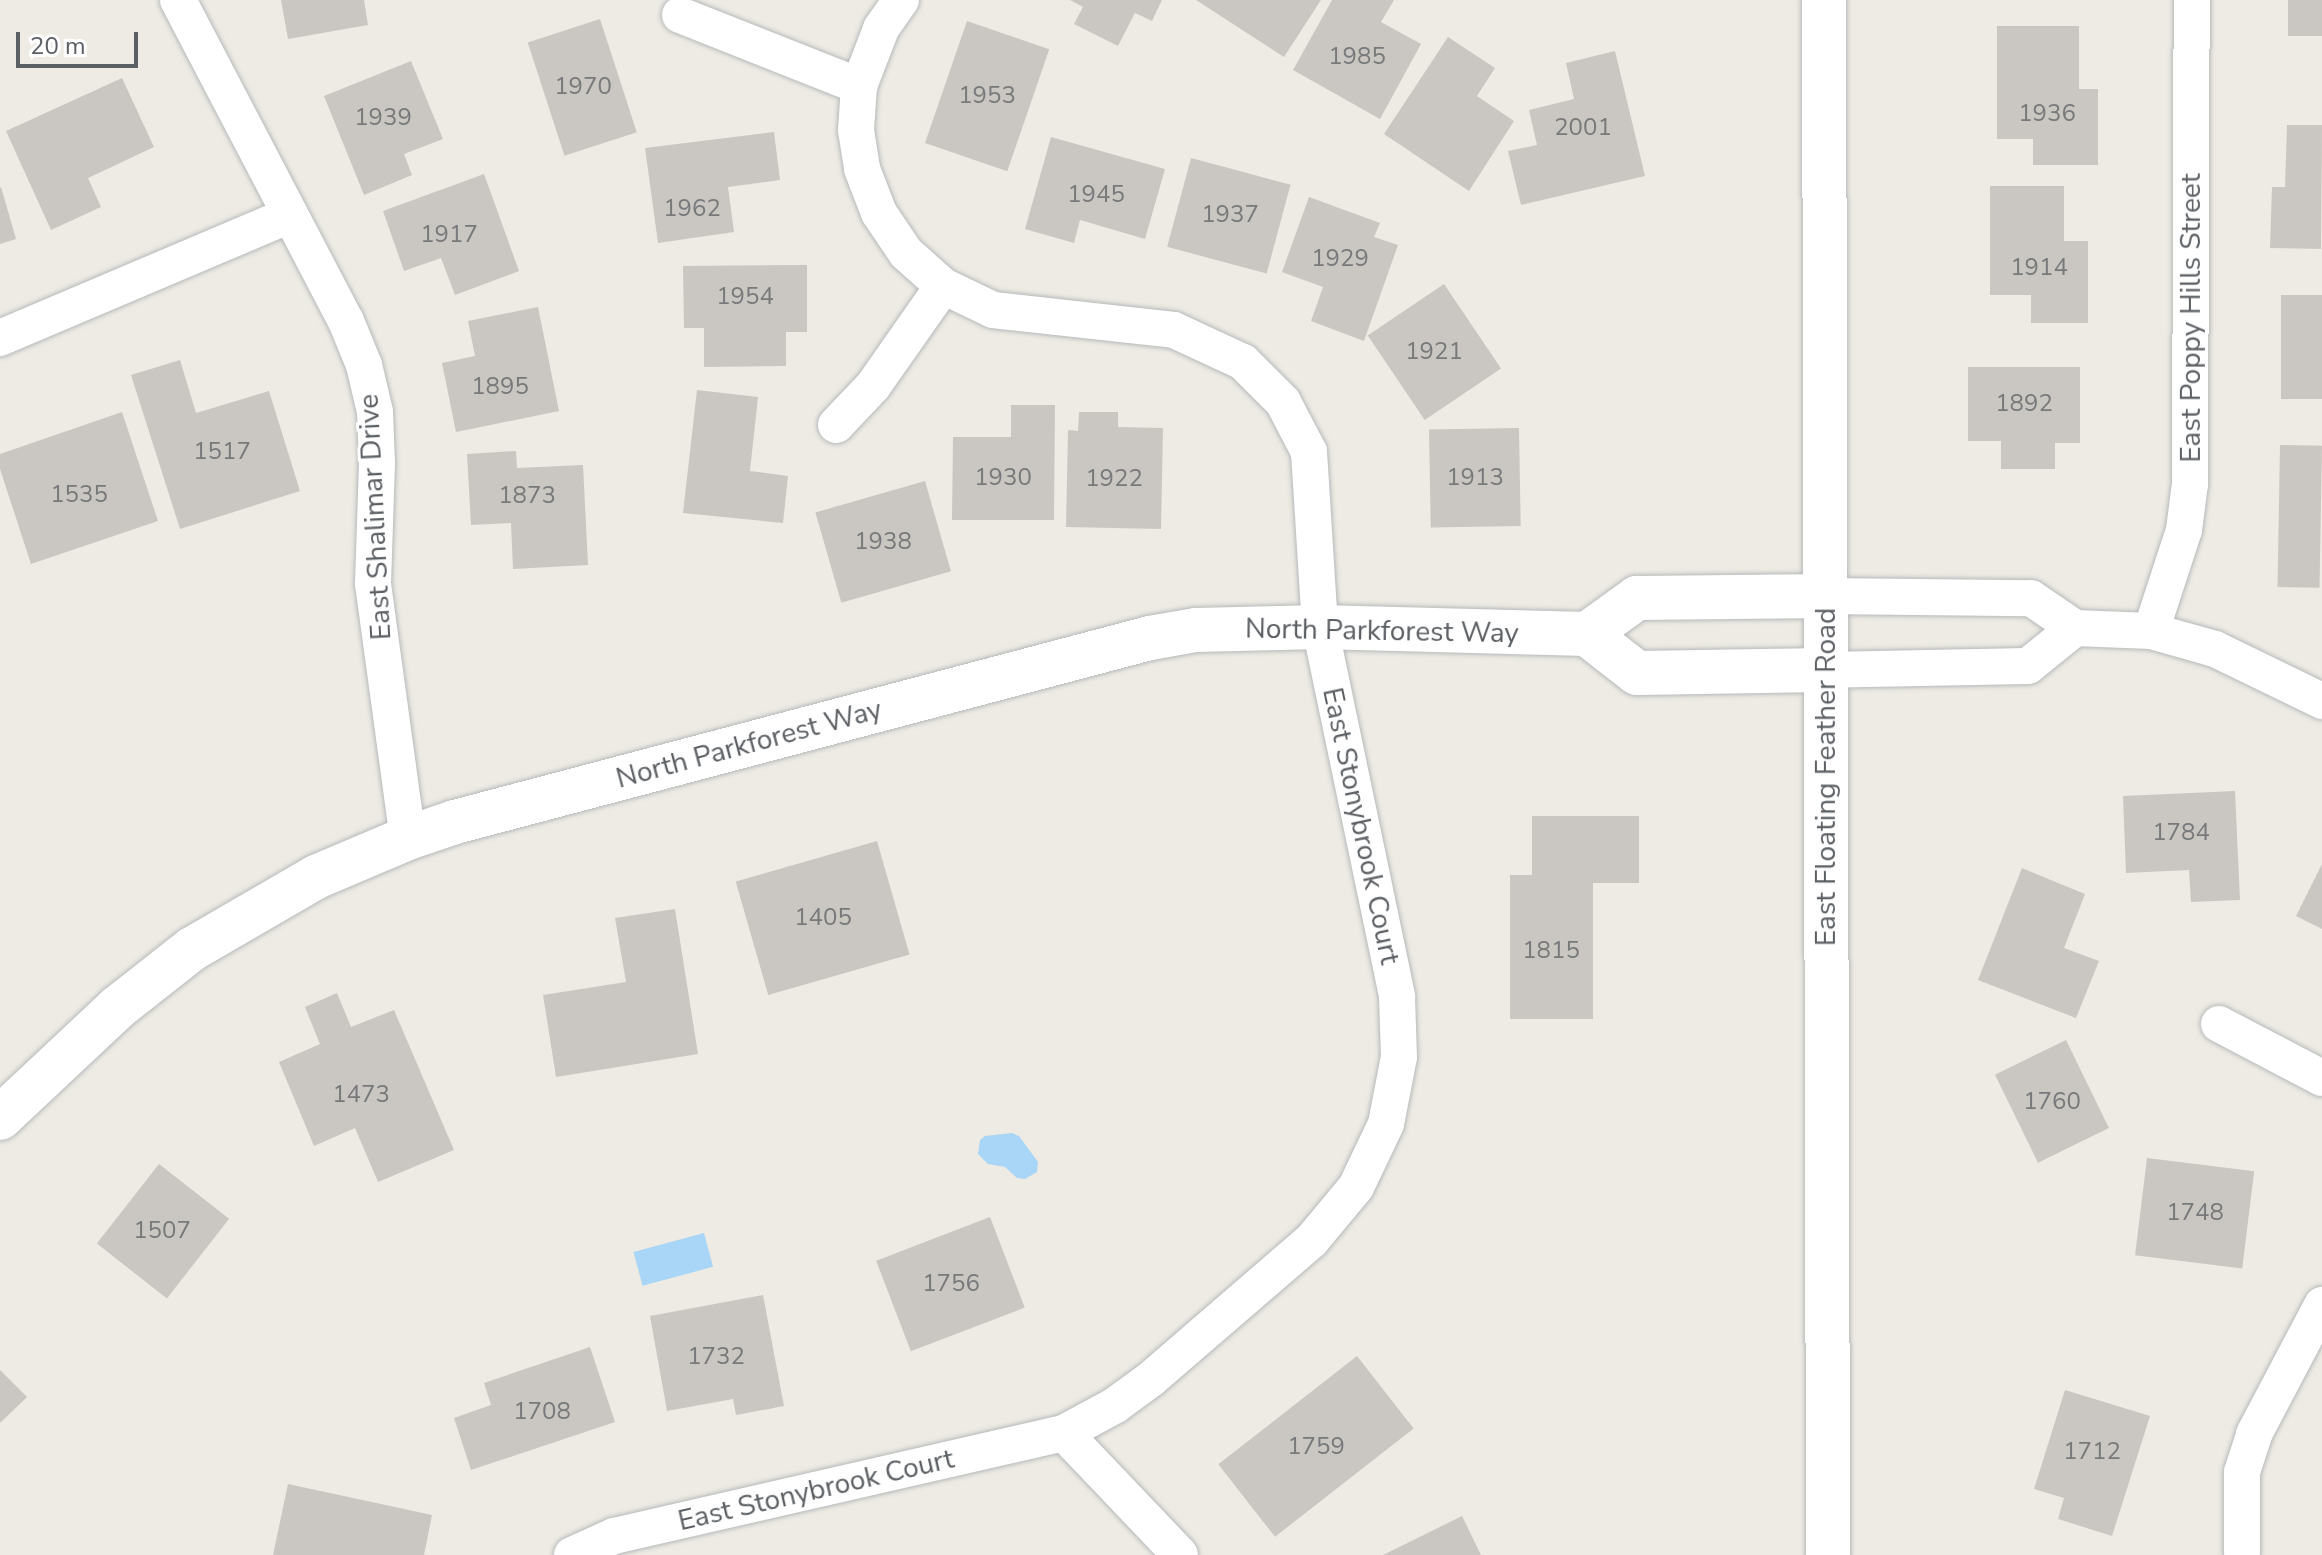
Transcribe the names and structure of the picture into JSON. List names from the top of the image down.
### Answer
{
  "streets": {
    "street": [
      "East Poppy Hills Street",
      "East Shalimar Drive",
      "North Parkforest Way",
      "East Floating Feather Road",
      "East Stonybrook Court"
    ]
  },
  "crossings": [
    ["East Shalimar Drive", "North Parkforest Way"],
    ["North Parkforest Way", "East Stonybrook Court"]
  ],
  "house_numbers": [
    "1985",
    "1970",
    "1953",
    "1936",
    "1939",
    "2001",
    "1945",
    "1962",
    "1937",
    "1917",
    "1929",
    "1914",
    "1954",
    "1921",
    "1895",
    "1892",
    "1517",
    "1930",
    "1913",
    "1922",
    "1535",
    "1873",
    "1938",
    "1784",
    "1405",
    "1815",
    "1473",
    "1760",
    "1748",
    "1507",
    "1756",
    "1732",
    "1708",
    "1759",
    "1712"
  ],
  "scale_bar": "20 m"
}
